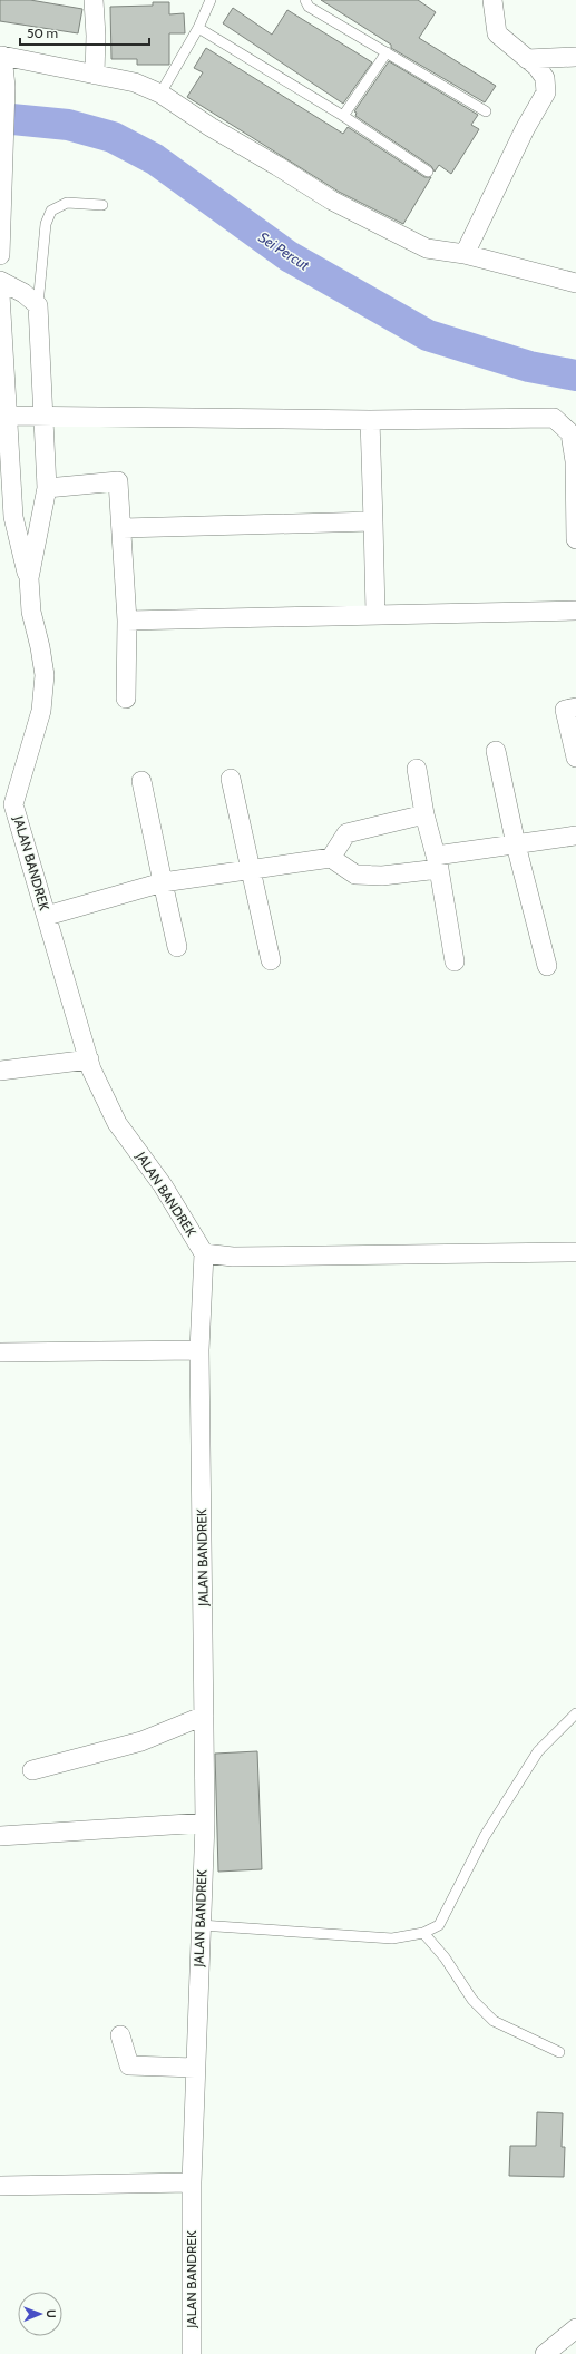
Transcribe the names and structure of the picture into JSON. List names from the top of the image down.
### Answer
{
  "streets": {
    "street": ["JALAN BANDREK"]
  },
  "water": ["Sei Percut"],
  "scale_bar": "50 m",
  "north": "right"
}
